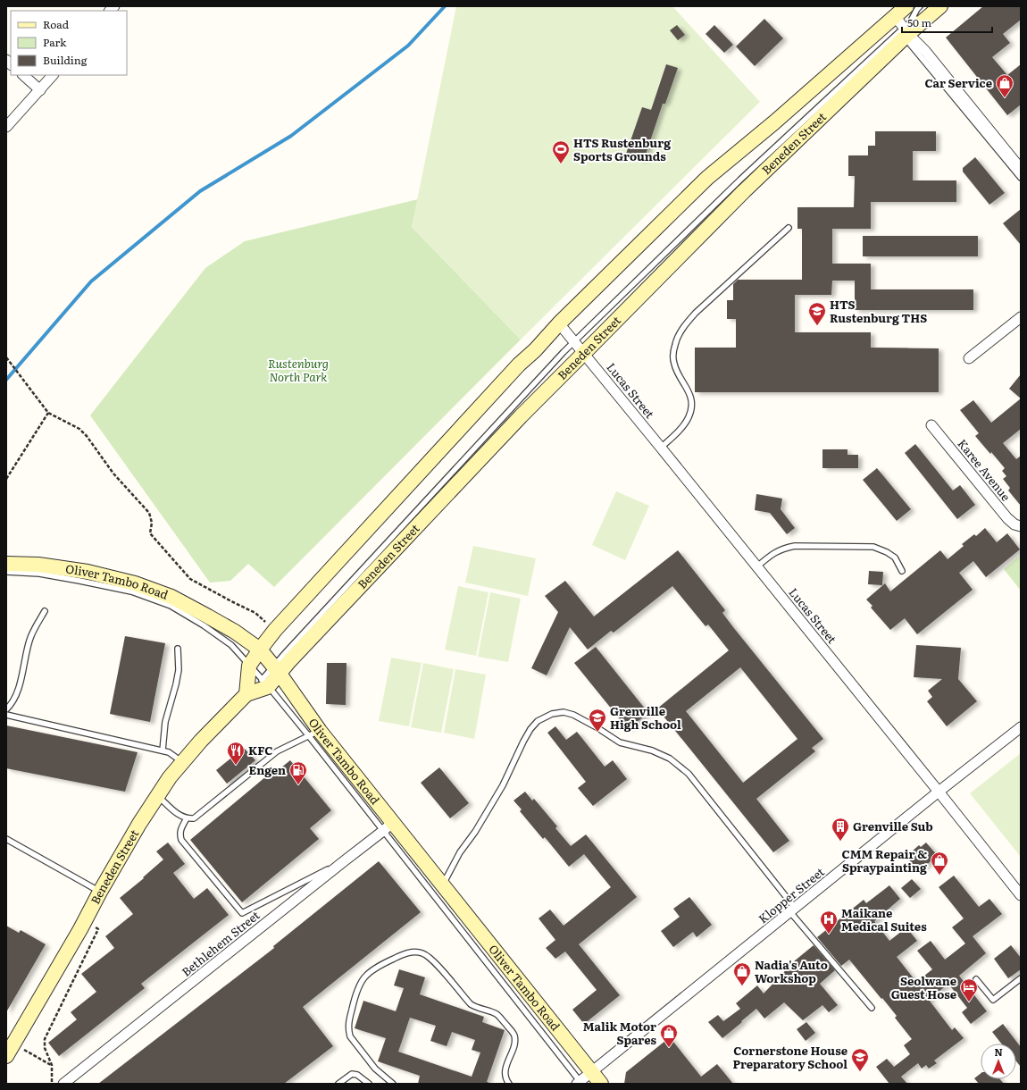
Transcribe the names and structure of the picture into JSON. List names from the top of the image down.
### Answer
{
  "streets": {
    "main road": ["Beneden Street", "Oliver Tambo Road"],
    "street": [
      "Lucas Street",
      "Karee Avenue",
      "Klopper Street",
      "Bethlehem Street"
    ]
  },
  "crossings": [
    ["Beneden Street", "Lucas Street"],
    ["Beneden Street", "Oliver Tambo Road"],
    ["Lucas Street", "Klopper Street"],
    ["Oliver Tambo Road", "Klopper Street"],
    ["Oliver Tambo Road", "Bethlehem Street"]
  ],
  "parks": ["Rustenburg North Park"],
  "places": {
    "shop": [
      "Car Service",
      "CMM Repair & Spraypainting",
      "Nadia's Auto Workshop",
      "Malik Motor Spares"
    ],
    "sports": ["HTS Rustenburg Sports Grounds"],
    "school or university": ["HTS Rustenburg THS", "Grenville High School", "Cornerstone House Preparatory School"],
    "restaurant": ["KFC"],
    "fuel station": ["Engen"],
    "building": ["Grenville Sub"],
    "hospital": ["Maikane Medical Suites"],
    "hotel": ["Seolwane Guest Hose"]
  },
  "legend": ["Road", "Park", "Building"],
  "scale_bar": "50 m",
  "north": "top"
}
